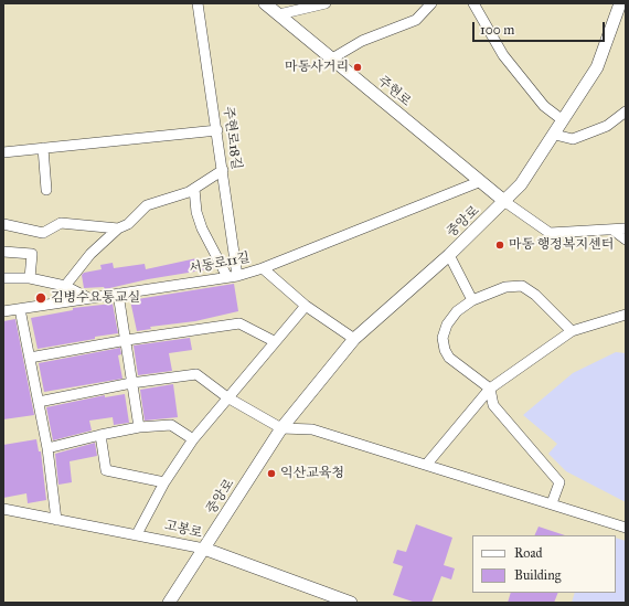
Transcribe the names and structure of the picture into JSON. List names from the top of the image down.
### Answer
{
  "streets": {
    "street": [
      "주현로",
      "주현로18길",
      "중앙로",
      "서동로11길",
      "고봉로"
    ]
  },
  "crossings": [
    ["주현로", "중앙로"],
    ["주현로18길", "서동로11길"],
    ["중앙로", "서동로11길"],
    ["중앙로", "고봉로"]
  ],
  "places": [
    "마동사거리",
    "마동 행정복지센터",
    "김병수요통교실",
    "익산교육청"
  ],
  "legend": ["Road", "Building"],
  "scale_bar": "100 m"
}
